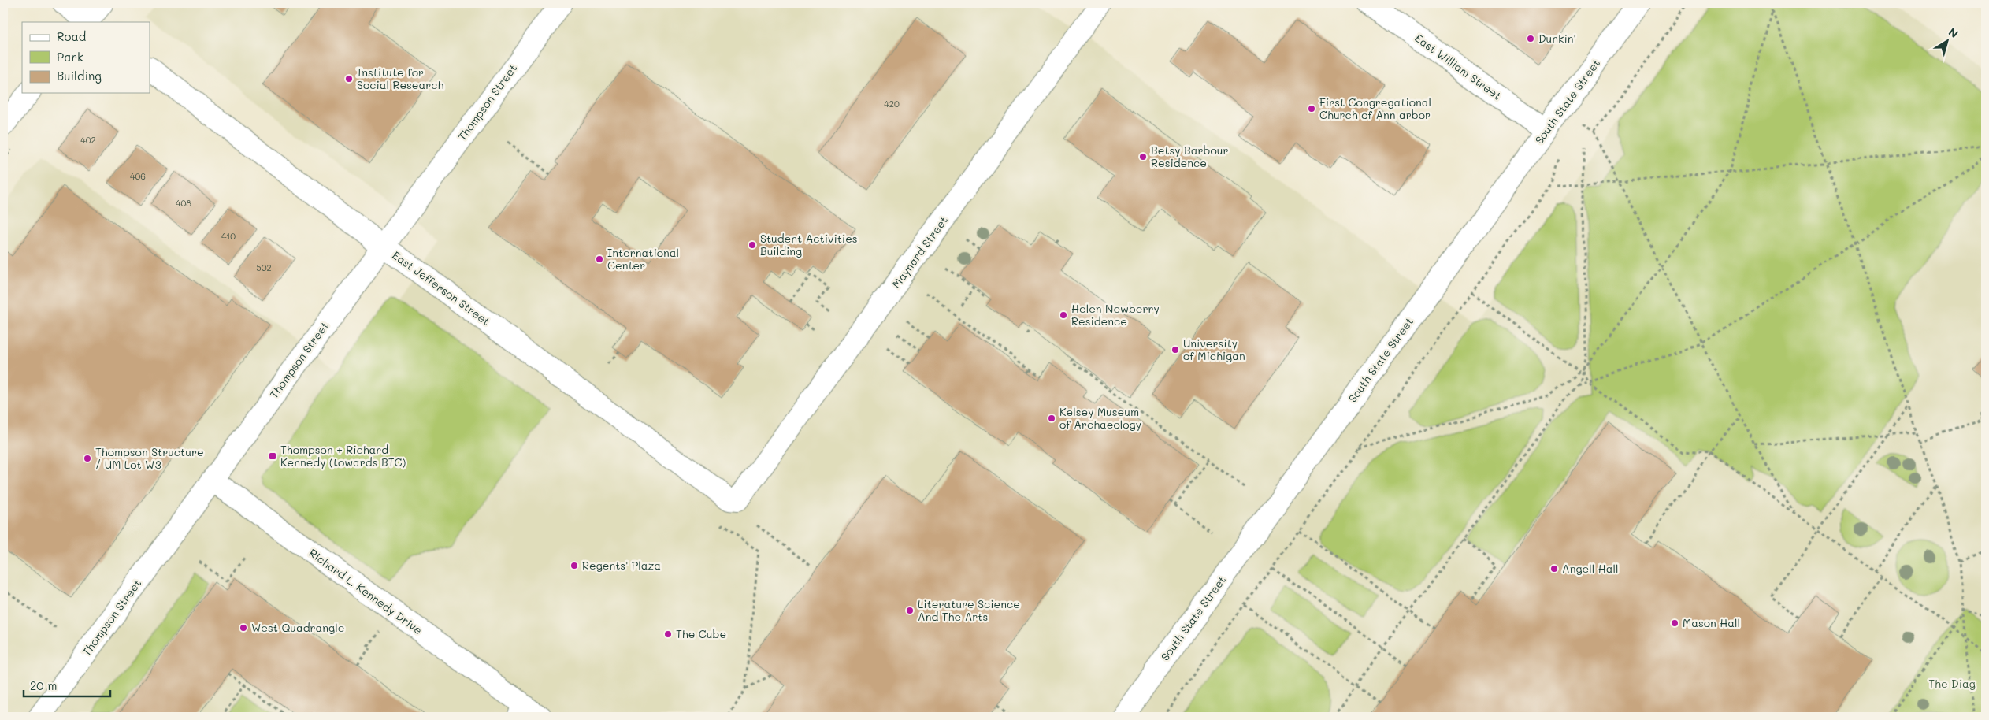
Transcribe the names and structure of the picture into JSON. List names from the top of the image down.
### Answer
{
  "streets": {
    "street": [
      "East William Street",
      "South State Street",
      "Thompson Street",
      "Maynard Street",
      "East Jefferson Street",
      "Richard L. Kennedy Drive"
    ]
  },
  "crossings": [
    ["East William Street", "South State Street"],
    ["Thompson Street", "East Jefferson Street"],
    ["Thompson Street", "Richard L. Kennedy Drive"],
    ["Maynard Street", "East Jefferson Street"]
  ],
  "parks": ["The Diag"],
  "places": {
    "other": [
      "Dunkin'",
      "Institute for Social Research",
      "First Congregational Church of Ann arbor",
      "Betsy Barbour Residence",
      "Student Activities Building",
      "International Center",
      "Helen Newberry Residence",
      "University of Michigan",
      "Kelsey Museum of Archaeology",
      "Thompson Structure / UM Lot W3",
      "Regents' Plaza",
      "Angell Hall",
      "Literature Science And The Arts",
      "Mason Hall",
      "West Quadrangle",
      "The Cube"
    ],
    "transit": ["Thompson + Richard Kennedy (towards BTC)"]
  },
  "house_numbers": [
    "420",
    "402",
    "406",
    "408",
    "410",
    "502"
  ],
  "legend": ["Road", "Park", "Building"],
  "scale_bar": "20 m",
  "north": "top right"
}
